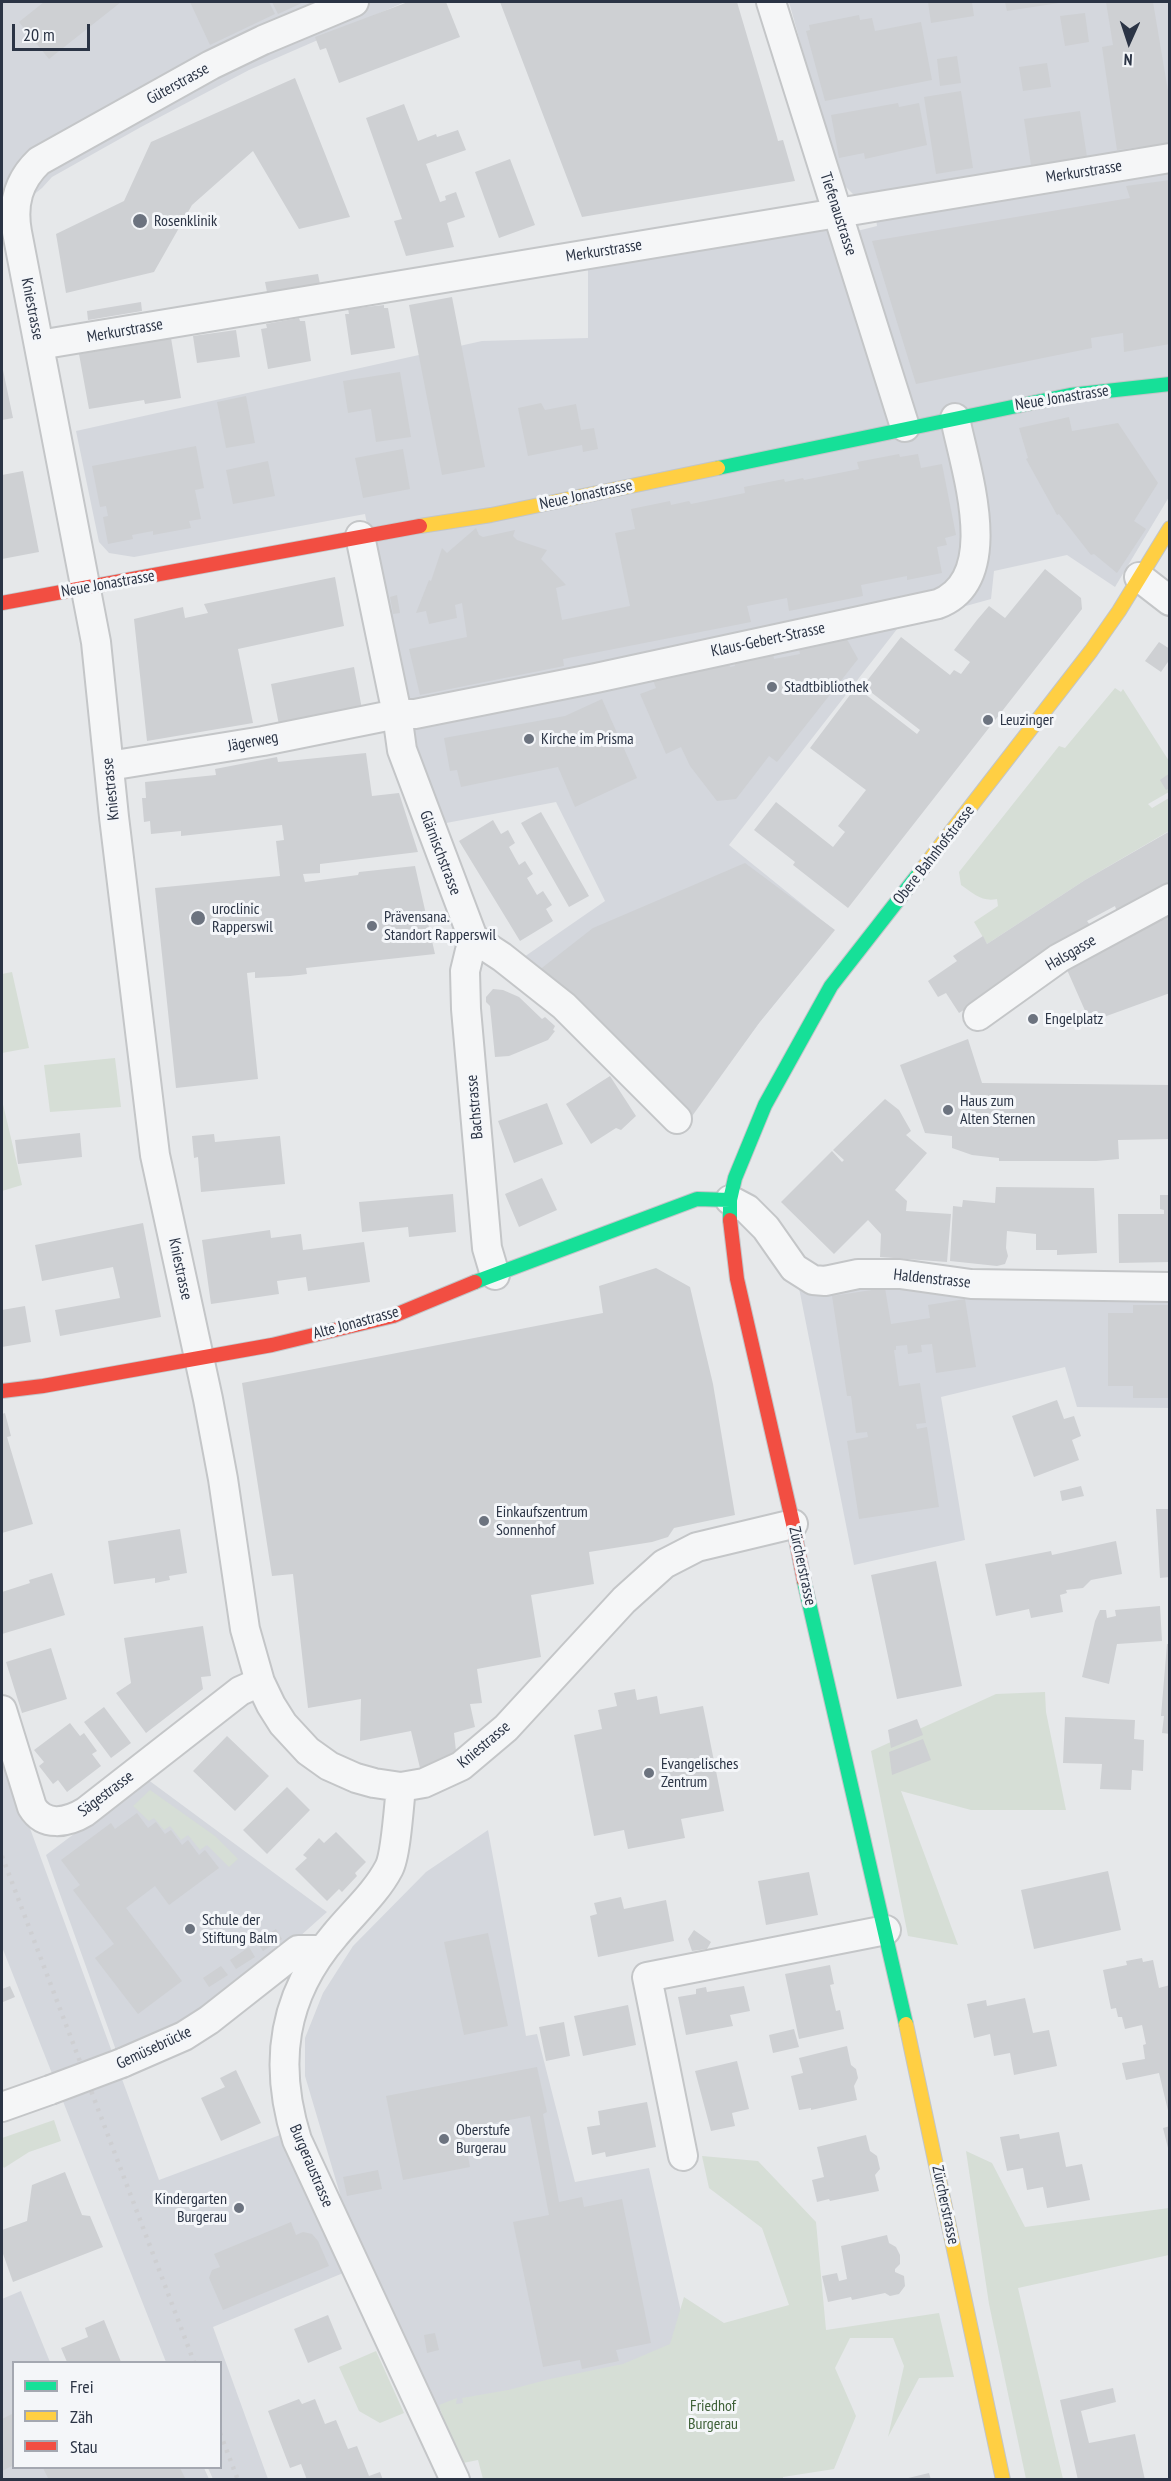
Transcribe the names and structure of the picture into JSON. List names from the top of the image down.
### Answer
{
  "streets": {
    "main road": [
      "Neue Jonastrasse",
      "Obere Bahnhofstrasse",
      "Alte Jonastrasse",
      "Zürcherstrasse"
    ],
    "street": [
      "Güterstrasse",
      "Merkurstrasse",
      "Tiefenaustrasse",
      "Kniestrasse",
      "Klaus-Gebert-Strasse",
      "Jägerweg",
      "Glärnischstrasse",
      "Halsgasse",
      "Bachstrasse",
      "Haldenstrasse",
      "Sägestrasse",
      "Gemüsebrücke",
      "Burgeraustrasse"
    ]
  },
  "crossings": [
    ["Güterstrasse", "Kniestrasse"],
    ["Merkurstrasse", "Tiefenaustrasse"],
    ["Merkurstrasse", "Kniestrasse"],
    ["Tiefenaustrasse", "Neue Jonastrasse"],
    ["Kniestrasse", "Neue Jonastrasse"],
    ["Kniestrasse", "Jägerweg"],
    ["Kniestrasse", "Alte Jonastrasse"],
    ["Kniestrasse", "Zürcherstrasse"],
    ["Kniestrasse", "Sägestrasse"],
    ["Kniestrasse", "Burgeraustrasse"],
    ["Neue Jonastrasse", "Klaus-Gebert-Strasse"],
    ["Neue Jonastrasse", "Glärnischstrasse"],
    ["Klaus-Gebert-Strasse", "Jägerweg"],
    ["Klaus-Gebert-Strasse", "Glärnischstrasse"],
    ["Jägerweg", "Glärnischstrasse"],
    ["Glärnischstrasse", "Bachstrasse"],
    ["Obere Bahnhofstrasse", "Haldenstrasse"],
    ["Obere Bahnhofstrasse", "Alte Jonastrasse"],
    ["Obere Bahnhofstrasse", "Zürcherstrasse"],
    ["Bachstrasse", "Alte Jonastrasse"],
    ["Haldenstrasse", "Alte Jonastrasse"],
    ["Haldenstrasse", "Zürcherstrasse"],
    ["Alte Jonastrasse", "Zürcherstrasse"],
    ["Gemüsebrücke", "Burgeraustrasse"]
  ],
  "parks": ["Friedhof Burgerau"],
  "places": [
    "Rosenklinik",
    "Stadtbibliothek",
    "Leuzinger",
    "Kirche im Prisma",
    "uroclinic Rapperswil",
    "Prävensana. Standort Rapperswil",
    "Engelplatz",
    "Haus zum Alten Sternen",
    "Einkaufszentrum Sonnenhof",
    "Evangelisches Zentrum",
    "Schule der Stiftung Balm",
    "Oberstufe Burgerau",
    "Kindergarten Burgerau"
  ],
  "legend": ["Frei", "Zäh", "Stau"],
  "scale_bar": "20 m",
  "north": "bottom"
}
